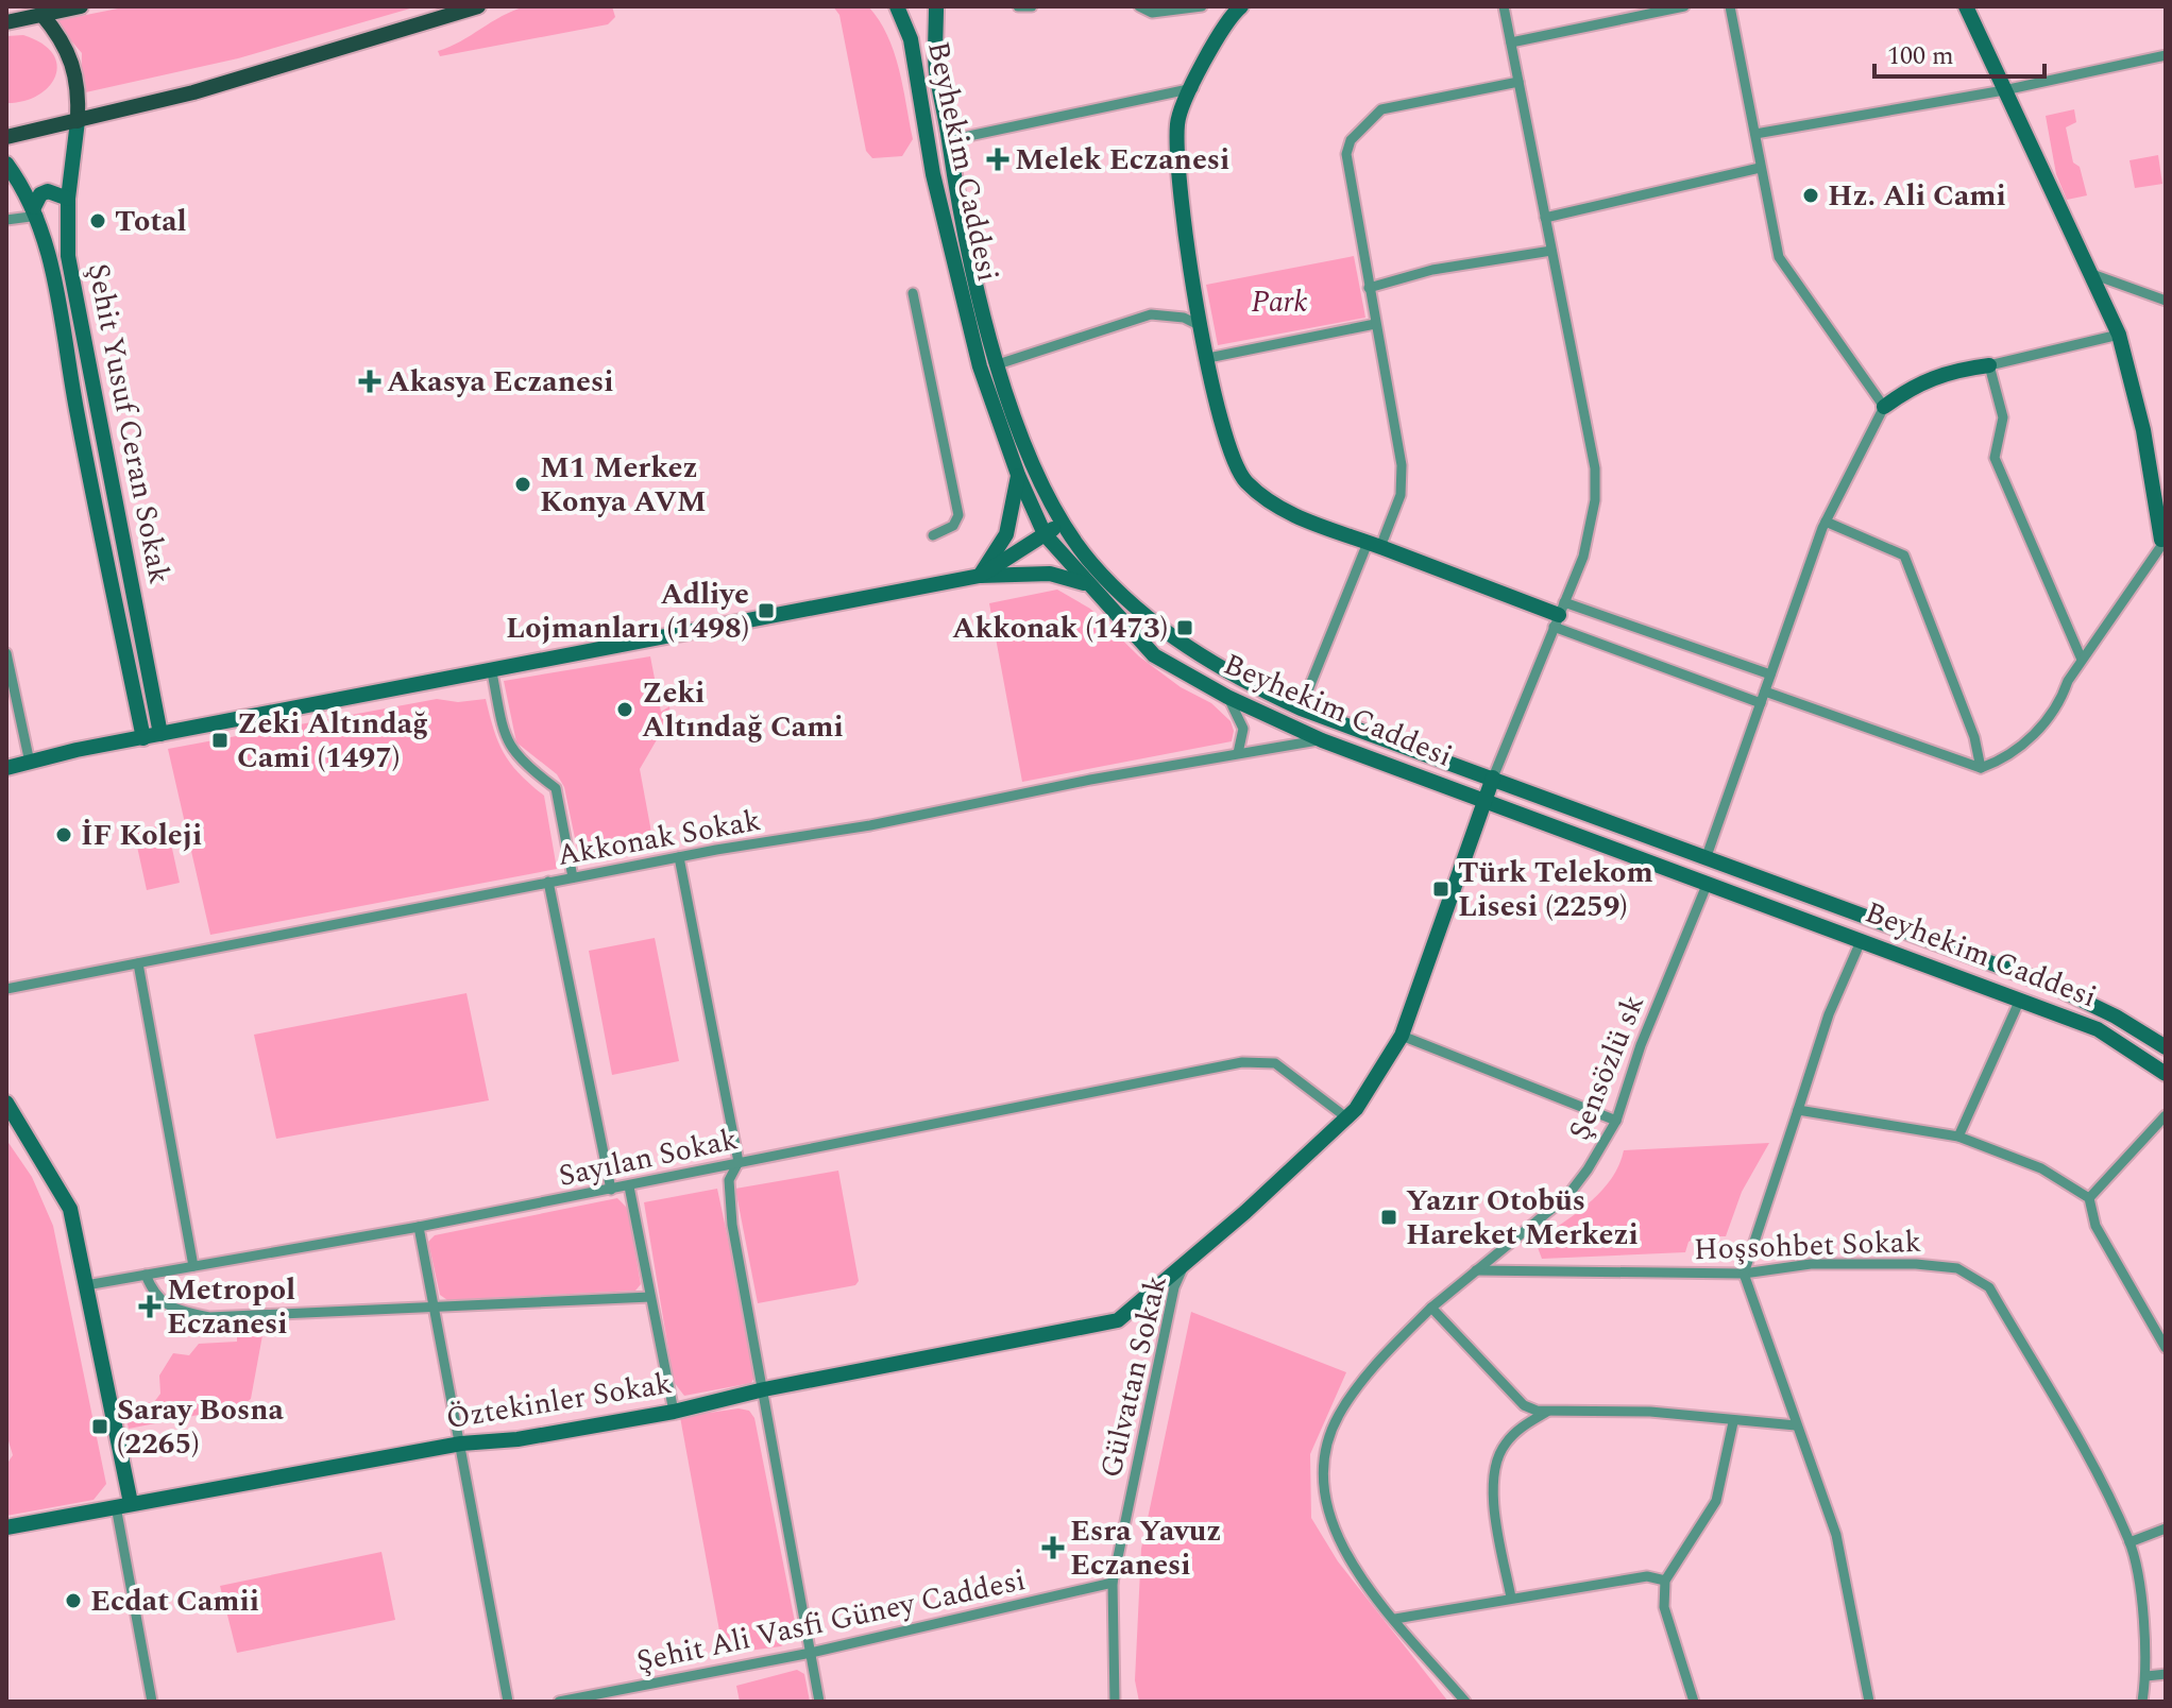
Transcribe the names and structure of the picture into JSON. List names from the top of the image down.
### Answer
{
  "streets": {
    "street": [
      "Beyhekim Caddesi",
      "Şehit Yusuf Ceran Sokak",
      "Akkonak Sokak",
      "Şensözlü sk",
      "Sayılan Sokak",
      "Hoşsohbet Sokak",
      "Gülvatan Sokak",
      "Öztekinler Sokak",
      "Şehit Ali Vasfi Güney Caddesi"
    ]
  },
  "crossings": [
    ["Beyhekim Caddesi", "Akkonak Sokak"],
    ["Beyhekim Caddesi", "Şensözlü sk"],
    ["Şensözlü sk", "Hoşsohbet Sokak"],
    ["Gülvatan Sokak", "Öztekinler Sokak"],
    ["Gülvatan Sokak", "Şehit Ali Vasfi Güney Caddesi"]
  ],
  "parks": ["Park"],
  "places": {
    "health": [
      "Melek Eczanesi",
      "Akasya Eczanesi",
      "Metropol Eczanesi",
      "Esra Yavuz Eczanesi"
    ],
    "other": [
      "Hz. Ali Cami",
      "Total",
      "M1 Merkez Konya AVM",
      "Zeki Altındağ Cami",
      "İF Koleji",
      "Ecdat Camii"
    ],
    "transit": [
      "Adliye Lojmanları (1498)",
      "Akkonak (1473)",
      "Zeki Altındağ Cami (1497)",
      "Türk Telekom Lisesi (2259)",
      "Yazır Otobüs Hareket Merkezi",
      "Saray Bosna (2265)"
    ]
  },
  "scale_bar": "100 m"
}
